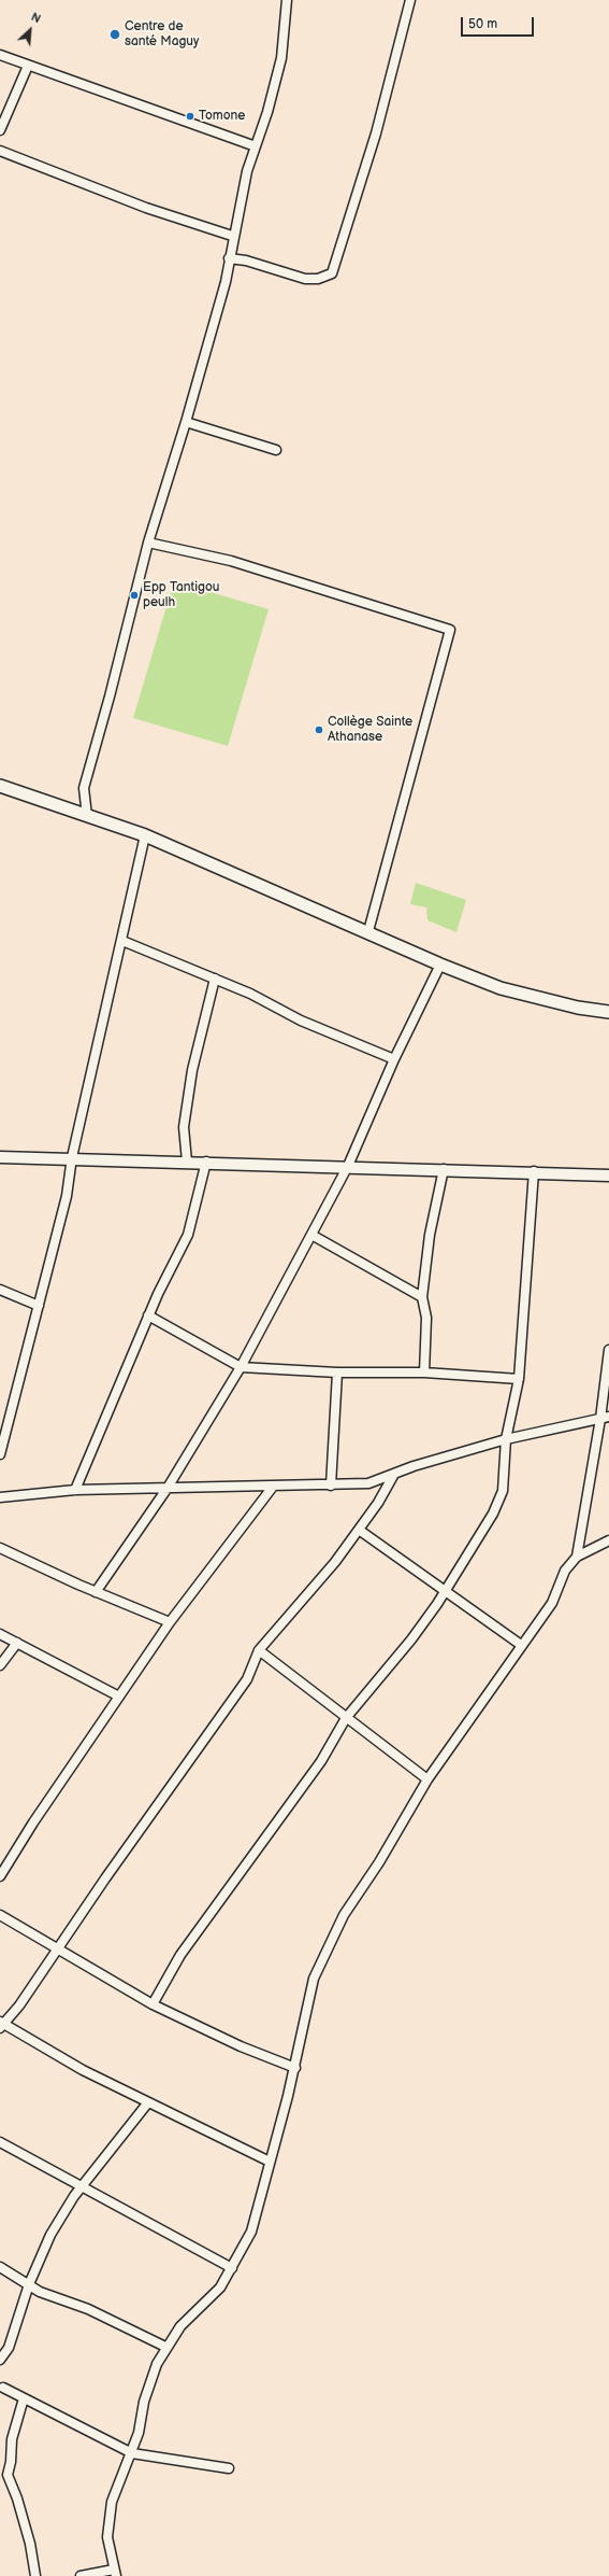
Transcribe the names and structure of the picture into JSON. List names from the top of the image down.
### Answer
{
  "places": [
    "Centre de santé Maguy",
    "Tomone",
    "Epp Tantigou peulh",
    "Collège Sainte Athanase"
  ],
  "scale_bar": "50 m",
  "north": "top right"
}
